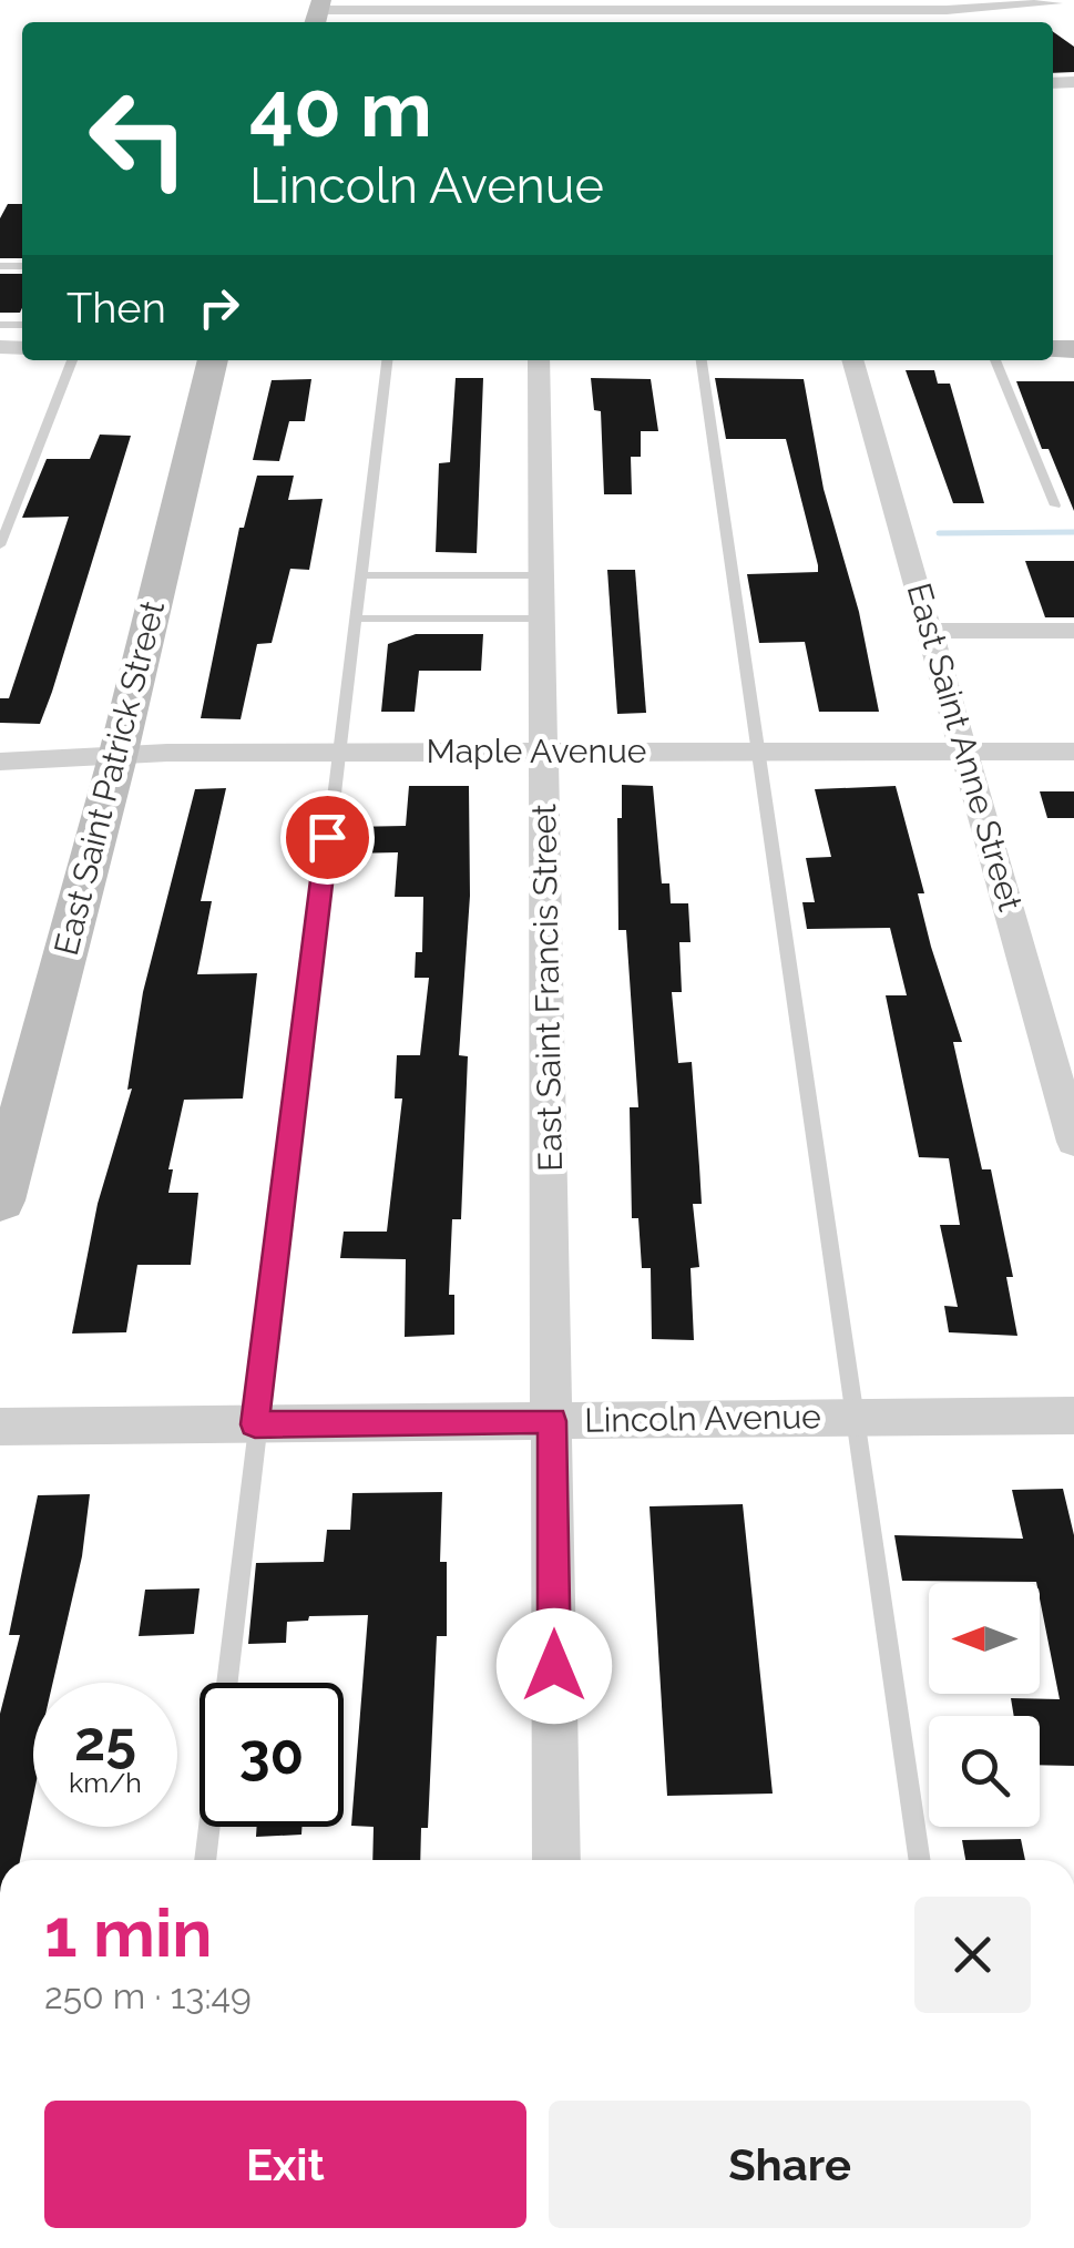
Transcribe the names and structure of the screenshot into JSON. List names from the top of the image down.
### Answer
{
  "streets": {
    "main road": ["East Saint Patrick Street"],
    "street": [
      "East Saint Anne Street",
      "Maple Avenue",
      "East Saint Francis Street",
      "Lincoln Avenue"
    ]
  },
  "crossings": [
    ["East Saint Anne Street", "Maple Avenue"],
    ["Maple Avenue", "East Saint Patrick Street"],
    ["Maple Avenue", "East Saint Francis Street"],
    ["East Saint Francis Street", "Lincoln Avenue"]
  ],
  "north": "left",
  "page": {
    "turn": ["40 m", "Lincoln Avenue"],
    "then": "Then",
    "speed": "25 km/h",
    "limit": "30",
    "heading": ["1 min", "250 m · 13:49"],
    "buttons": ["Exit", "Share"]
  }
}
